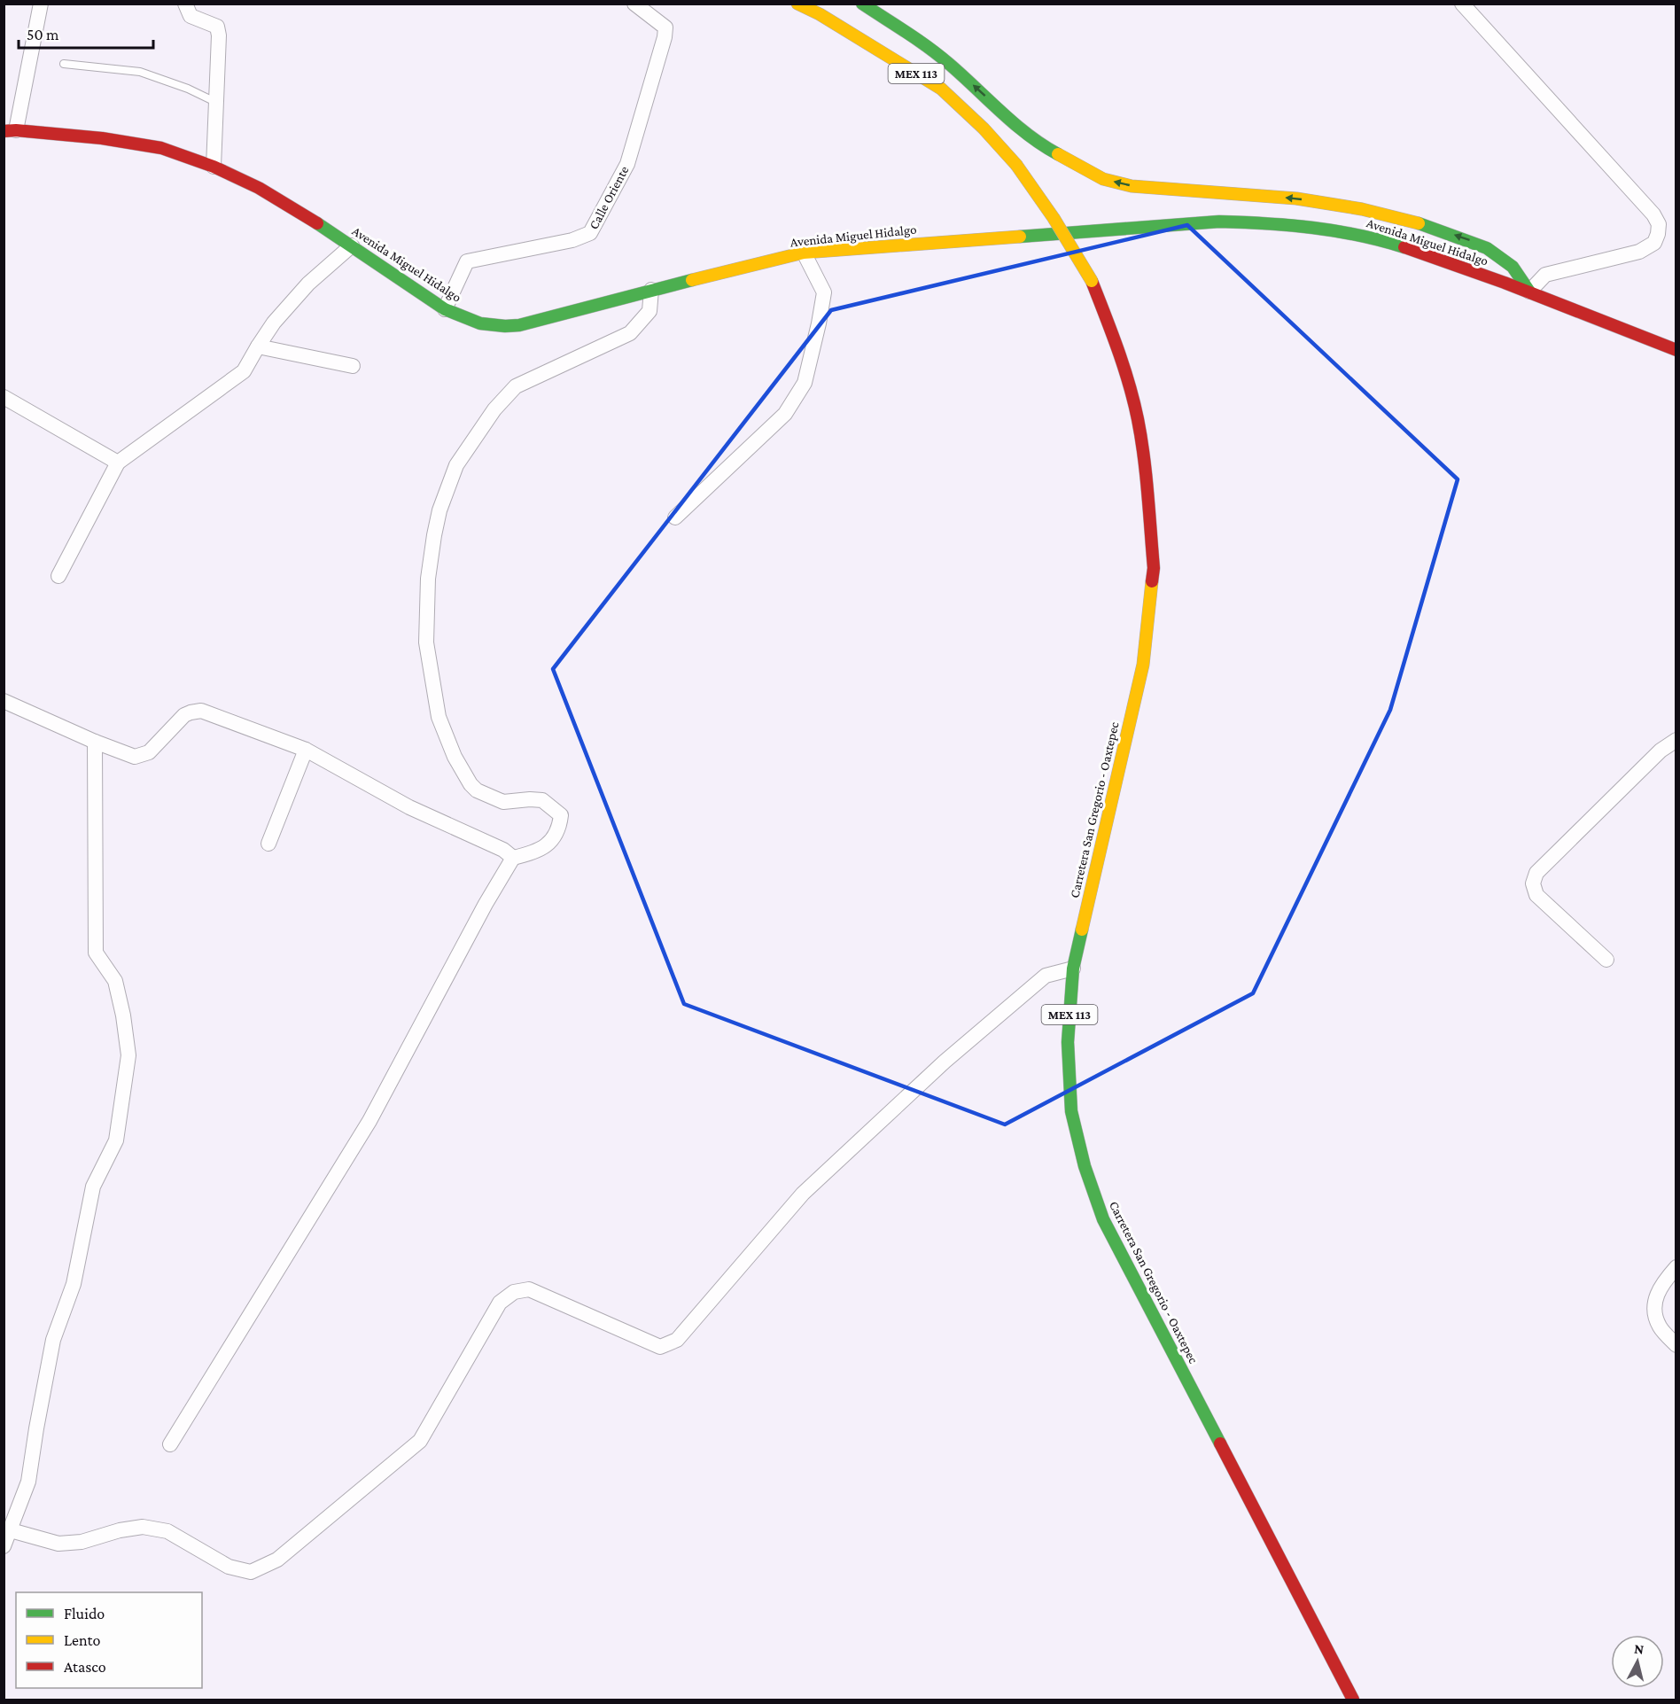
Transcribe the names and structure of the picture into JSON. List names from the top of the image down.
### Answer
{
  "streets": {
    "main road": ["MEX 113", "Avenida Miguel Hidalgo", "Carretera San Gregorio - Oaxtepec"],
    "street": ["Calle Oriente"]
  },
  "crossings": [
    ["Calle Oriente", "Avenida Miguel Hidalgo"]
  ],
  "legend": ["Fluido", "Lento", "Atasco"],
  "scale_bar": "50 m",
  "north": "top"
}
